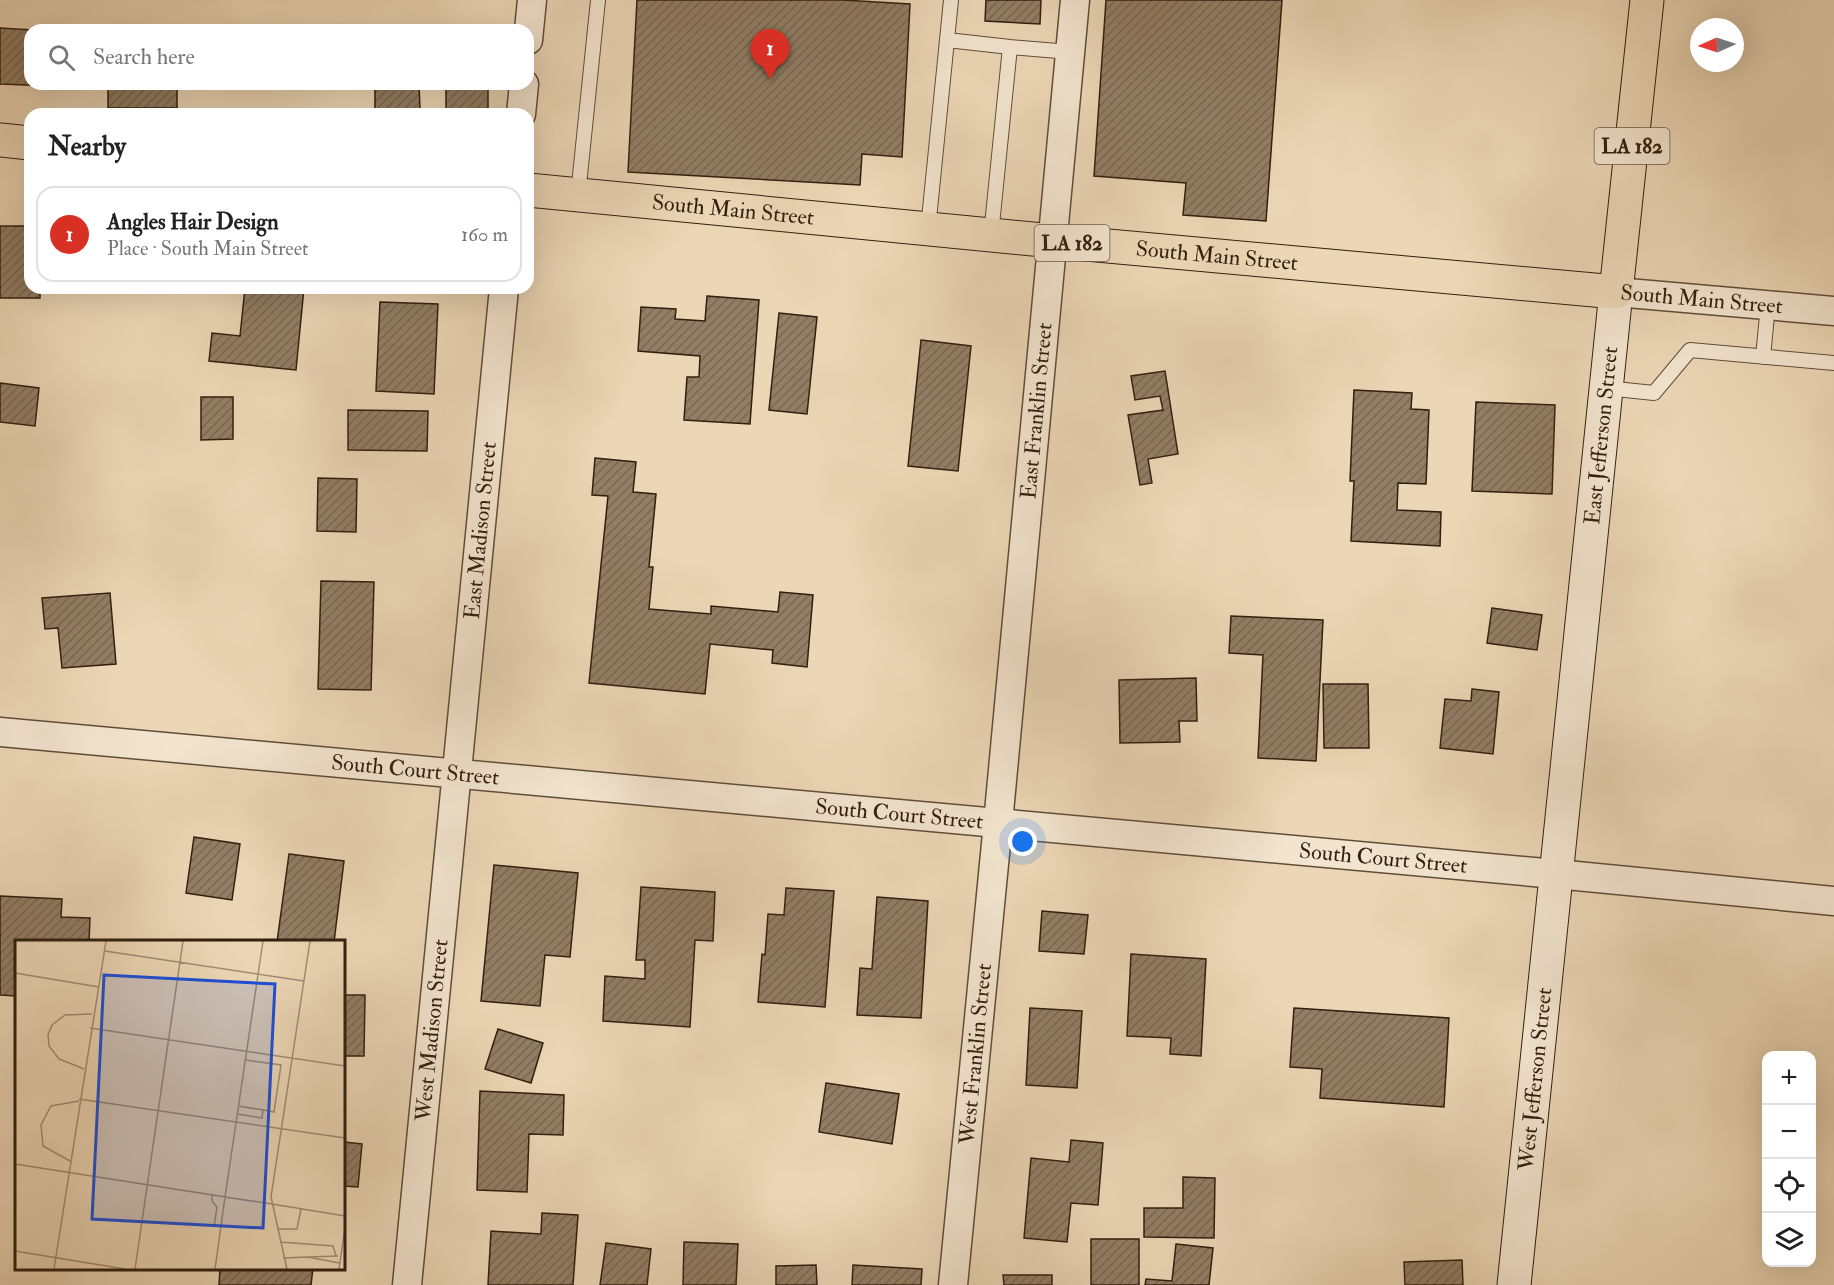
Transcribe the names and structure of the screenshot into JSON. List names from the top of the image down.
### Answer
{
  "streets": {
    "main road": ["LA 182", "South Main Street", "East Jefferson Street"],
    "street": [
      "East Franklin Street",
      "East Madison Street",
      "South Court Street",
      "West Madison Street",
      "West Franklin Street",
      "West Jefferson Street"
    ]
  },
  "crossings": [
    ["South Main Street", "East Franklin Street"],
    ["South Main Street", "East Jefferson Street"],
    ["East Franklin Street", "South Court Street"],
    ["East Franklin Street", "West Franklin Street"],
    ["East Jefferson Street", "South Court Street"],
    ["East Jefferson Street", "West Jefferson Street"],
    ["East Madison Street", "South Court Street"],
    ["East Madison Street", "West Madison Street"],
    ["South Court Street", "West Madison Street"],
    ["South Court Street", "West Franklin Street"],
    ["South Court Street", "West Jefferson Street"]
  ],
  "north": "left",
  "page": {
    "search": "Search here",
    "pins": "1",
    "heading": "Nearby",
    "list": [
      {
        "mark": "1",
        "name": "Angles Hair Design",
        "note": "Place · South Main Street",
        "value": "160 m"
      }
    ],
    "map_buttons": ["+", "−"]
  }
}
